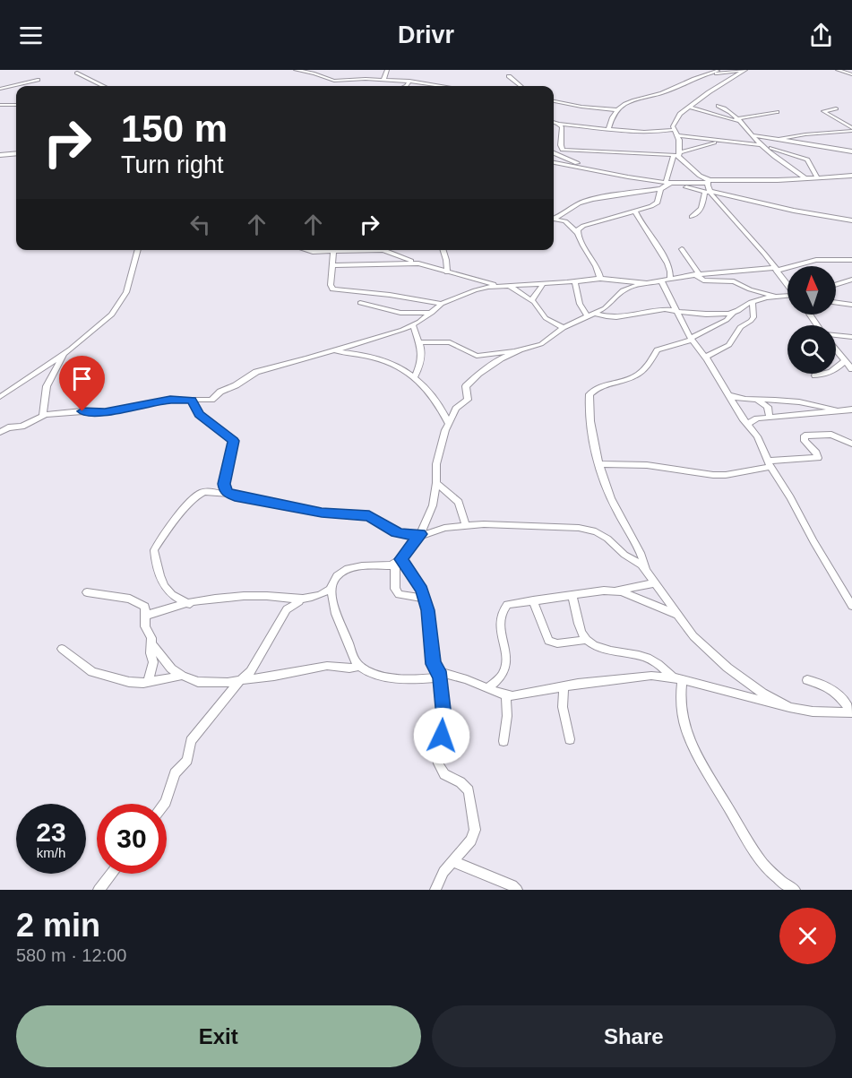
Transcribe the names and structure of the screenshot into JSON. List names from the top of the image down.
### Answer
{
  "north": "top",
  "page": {
    "header": "Drivr",
    "turn": ["150 m", "Turn right"],
    "speed": "23 km/h",
    "limit": "30",
    "heading": ["2 min", "580 m · 12:00"],
    "buttons": ["Exit", "Share"]
  }
}
